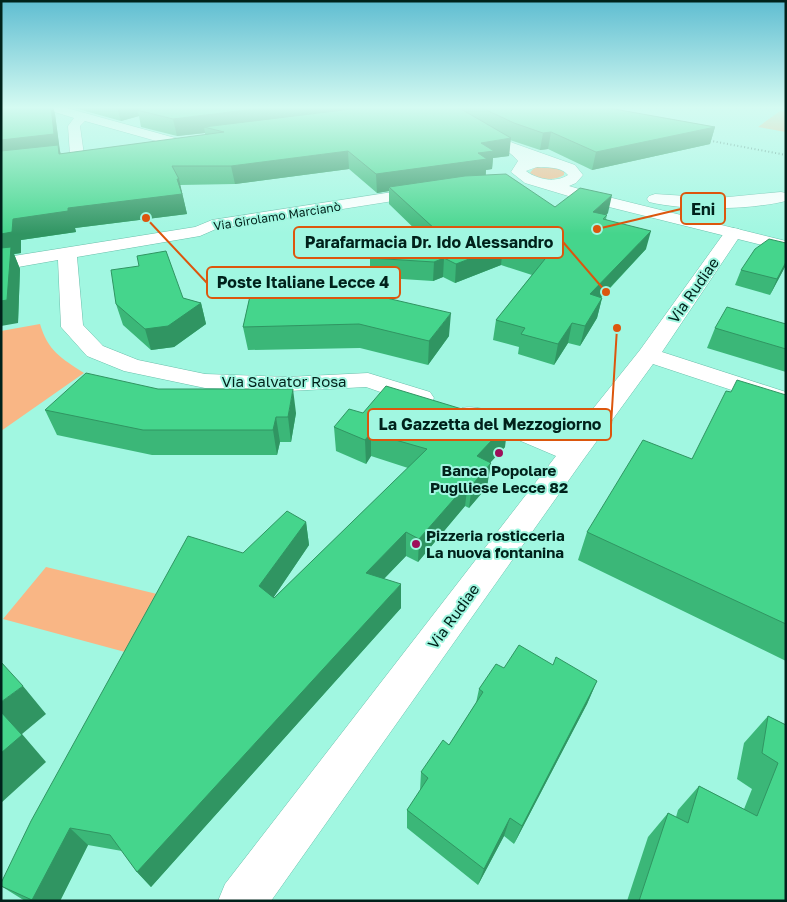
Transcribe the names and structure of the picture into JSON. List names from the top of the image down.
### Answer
{
  "streets": {
    "street": ["Via Girolamo Marcianò", "Via Rudiae", "Via Salvator Rosa"]
  },
  "crossings": [
    ["Via Girolamo Marcianò", "Via Salvator Rosa"],
    ["Via Rudiae", "Via Salvator Rosa"]
  ],
  "places": [
    "Poste Italiane Lecce 4",
    "Eni",
    "Parafarmacia Dr. Ido Alessandro",
    "La Gazzetta del Mezzogiorno",
    "Banca Popolare Puglliese Lecce 82",
    "Pizzeria rosticceria La nuova fontanina"
  ]
}
